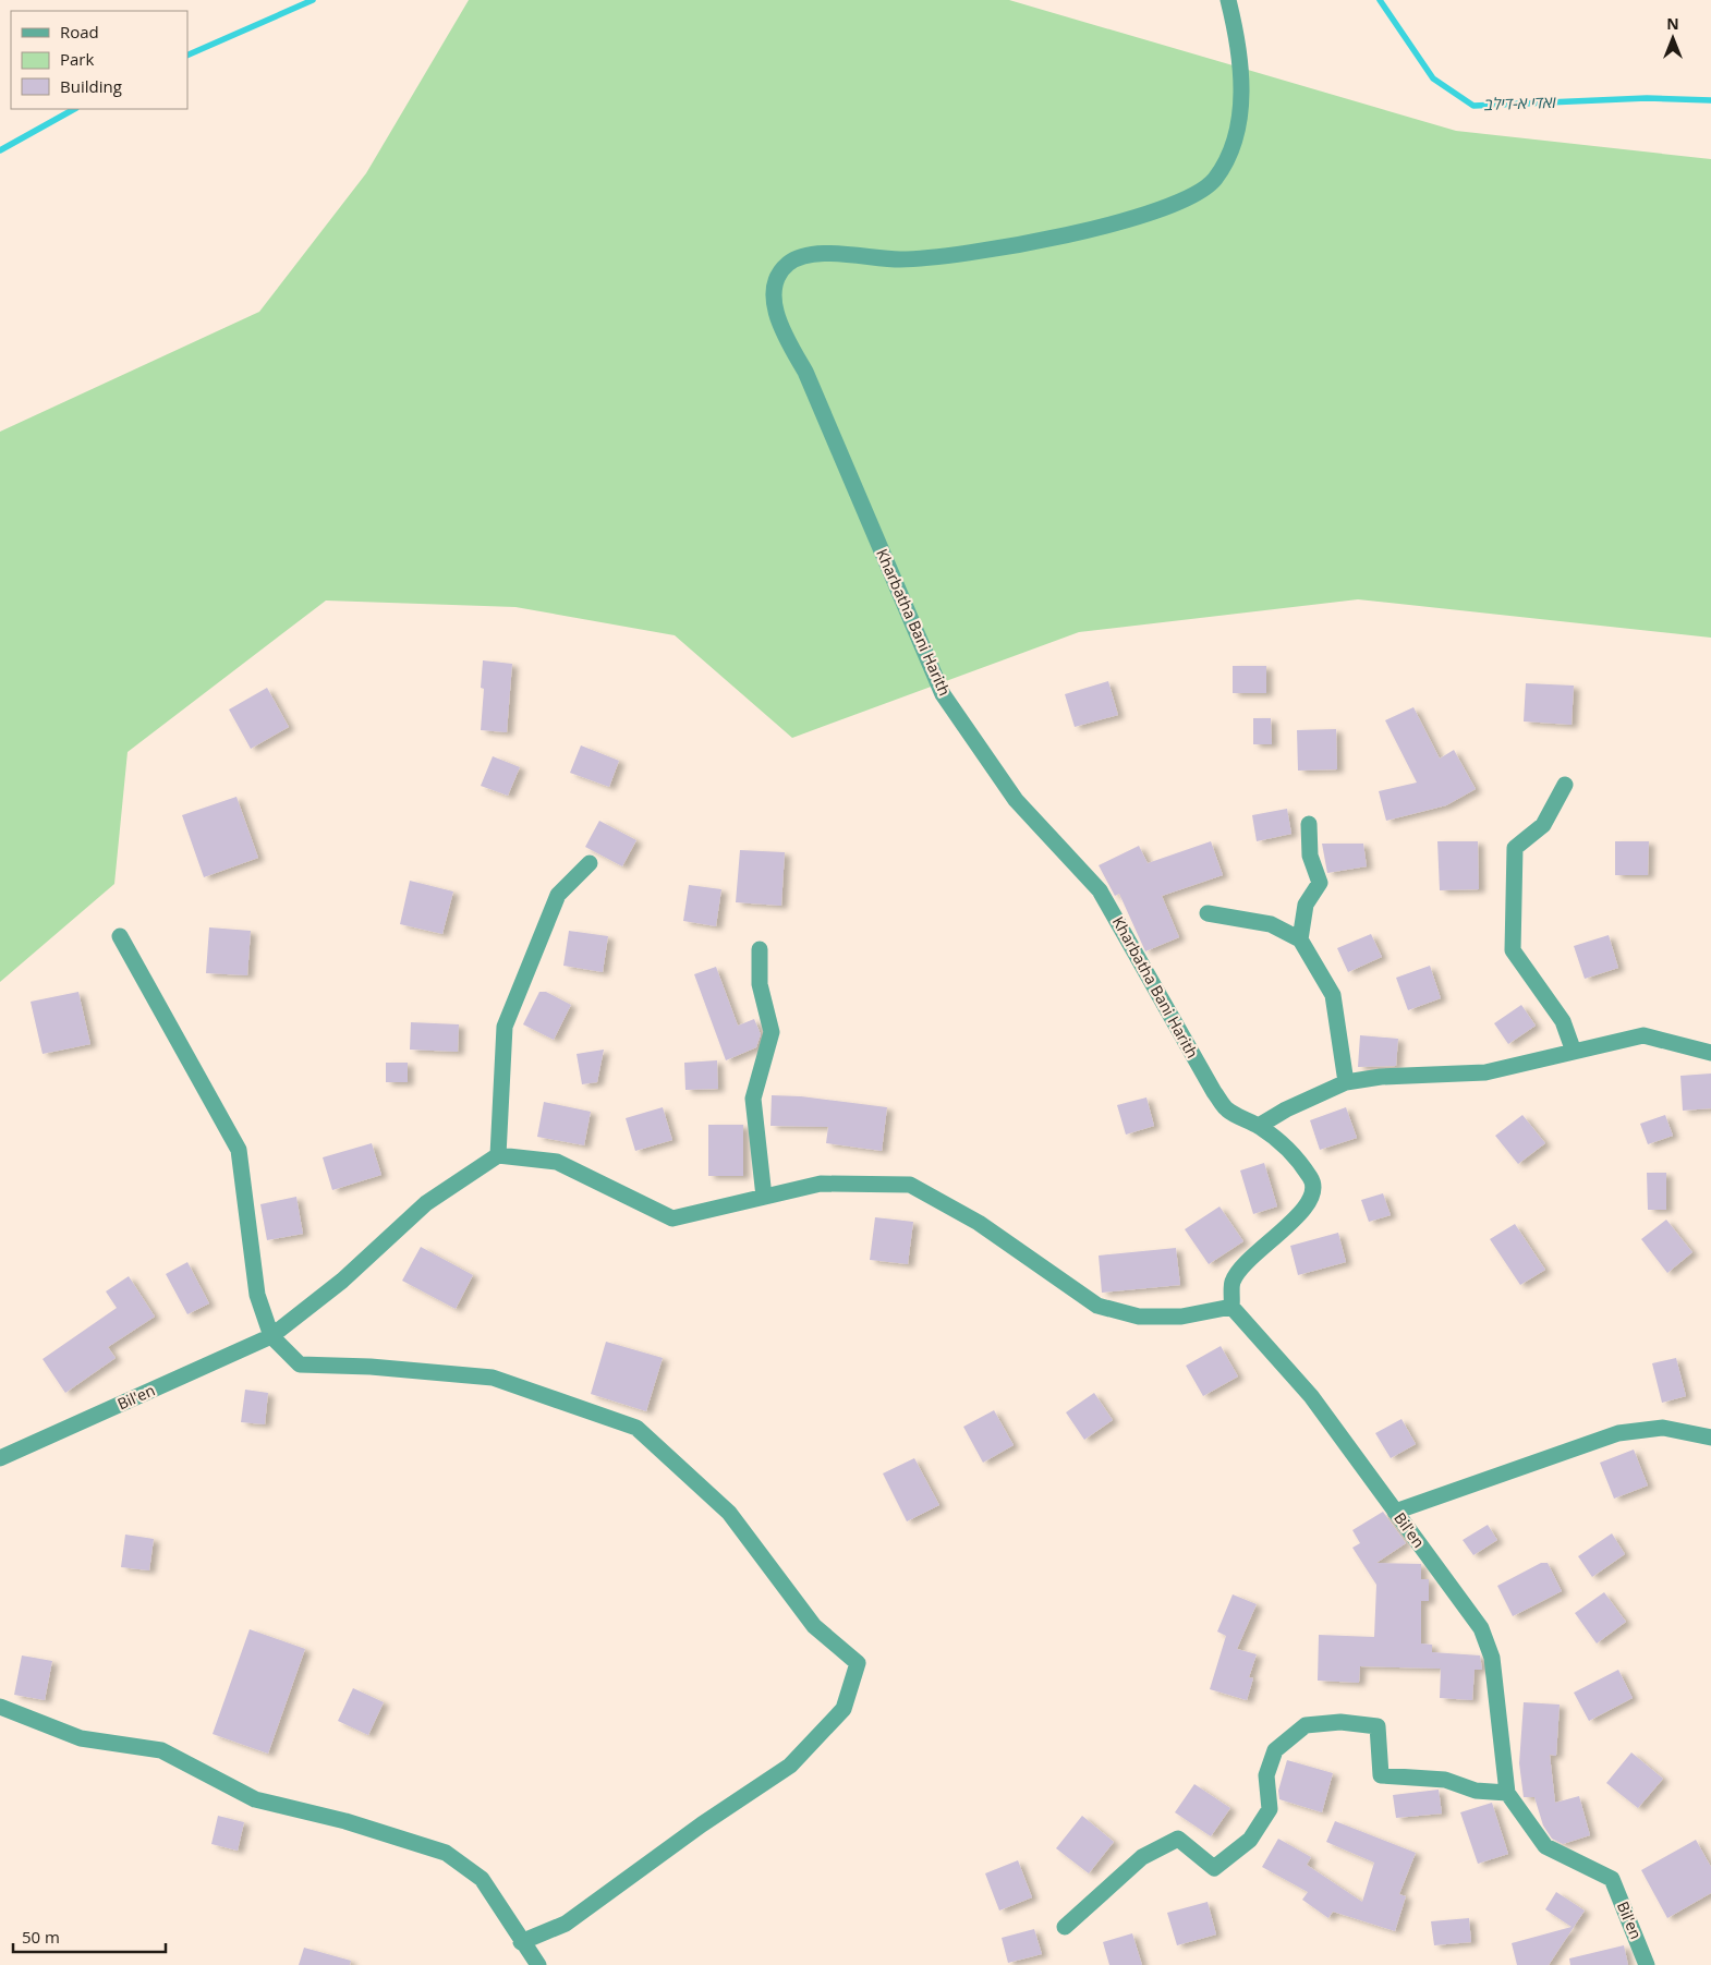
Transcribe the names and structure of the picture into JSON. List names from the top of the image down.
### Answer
{
  "streets": {
    "street": ["Kharbatha Bani Harith", "Bil'en"]
  },
  "water": ["ואדי א-דילב"],
  "legend": ["Road", "Park", "Building"],
  "scale_bar": "50 m",
  "north": "top"
}
